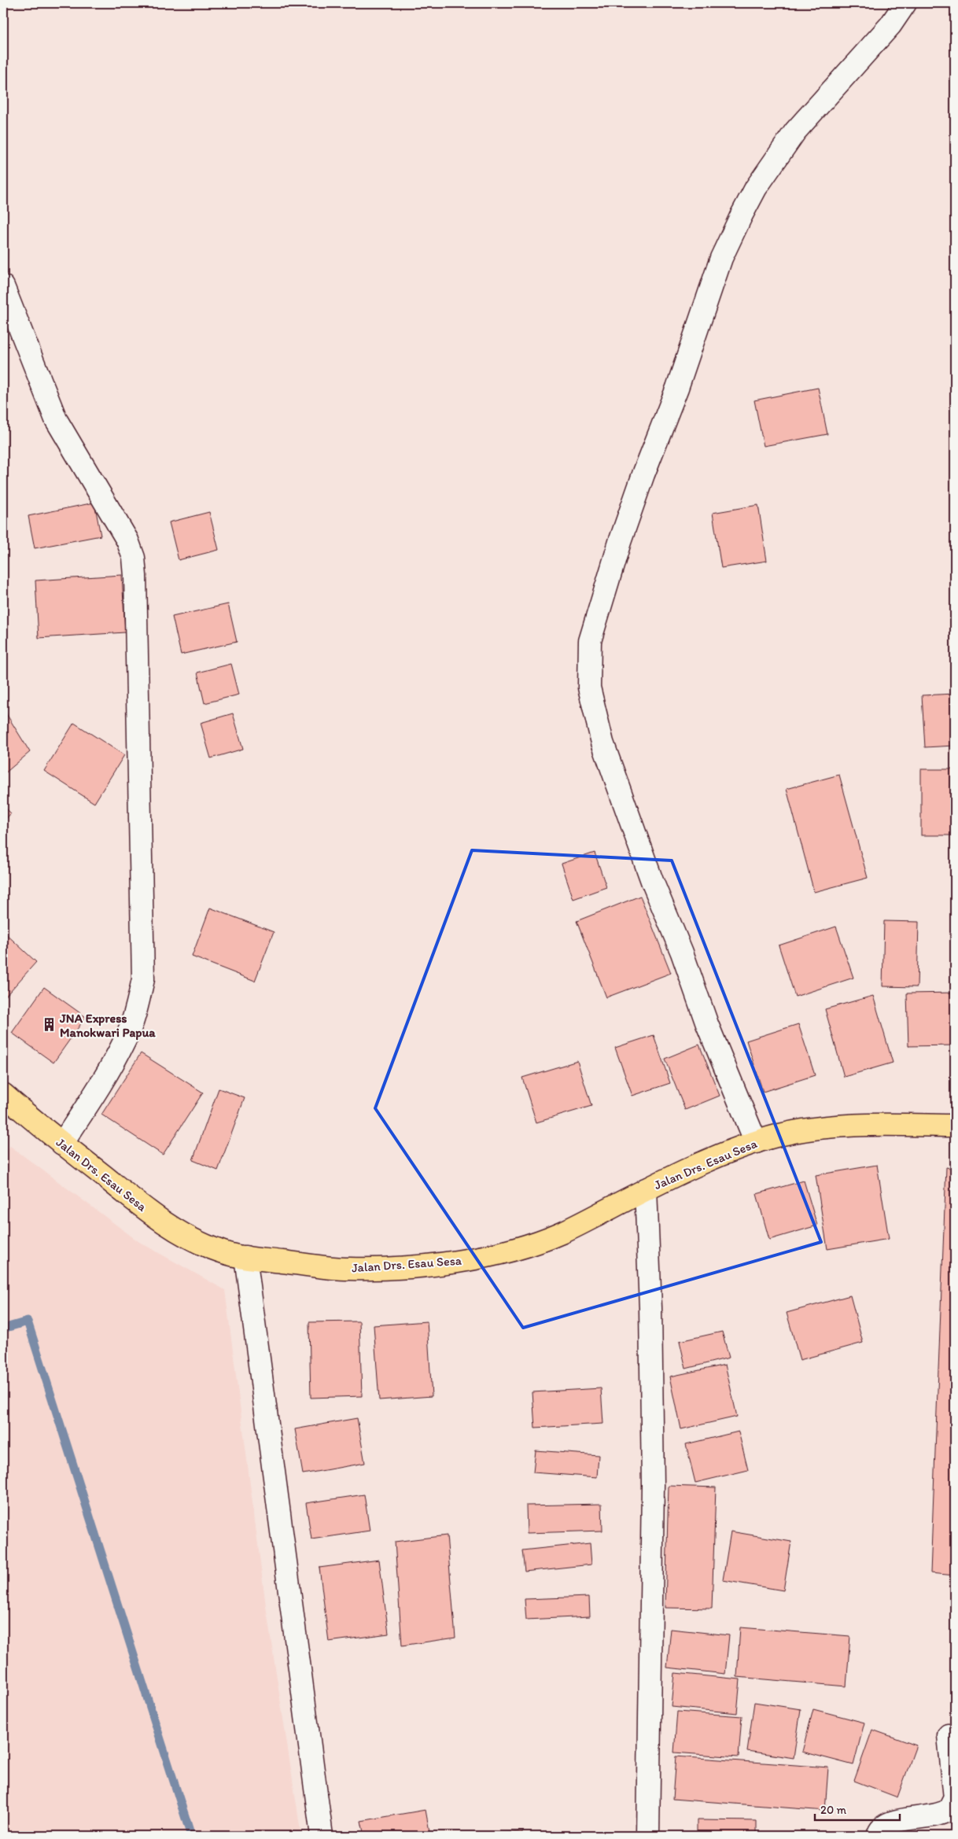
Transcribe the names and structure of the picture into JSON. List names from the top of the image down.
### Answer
{
  "streets": {
    "highway": ["Jalan Drs. Esau Sesa"]
  },
  "places": {
    "building": ["JNA Express Manokwari Papua"]
  },
  "scale_bar": "20 m"
}
